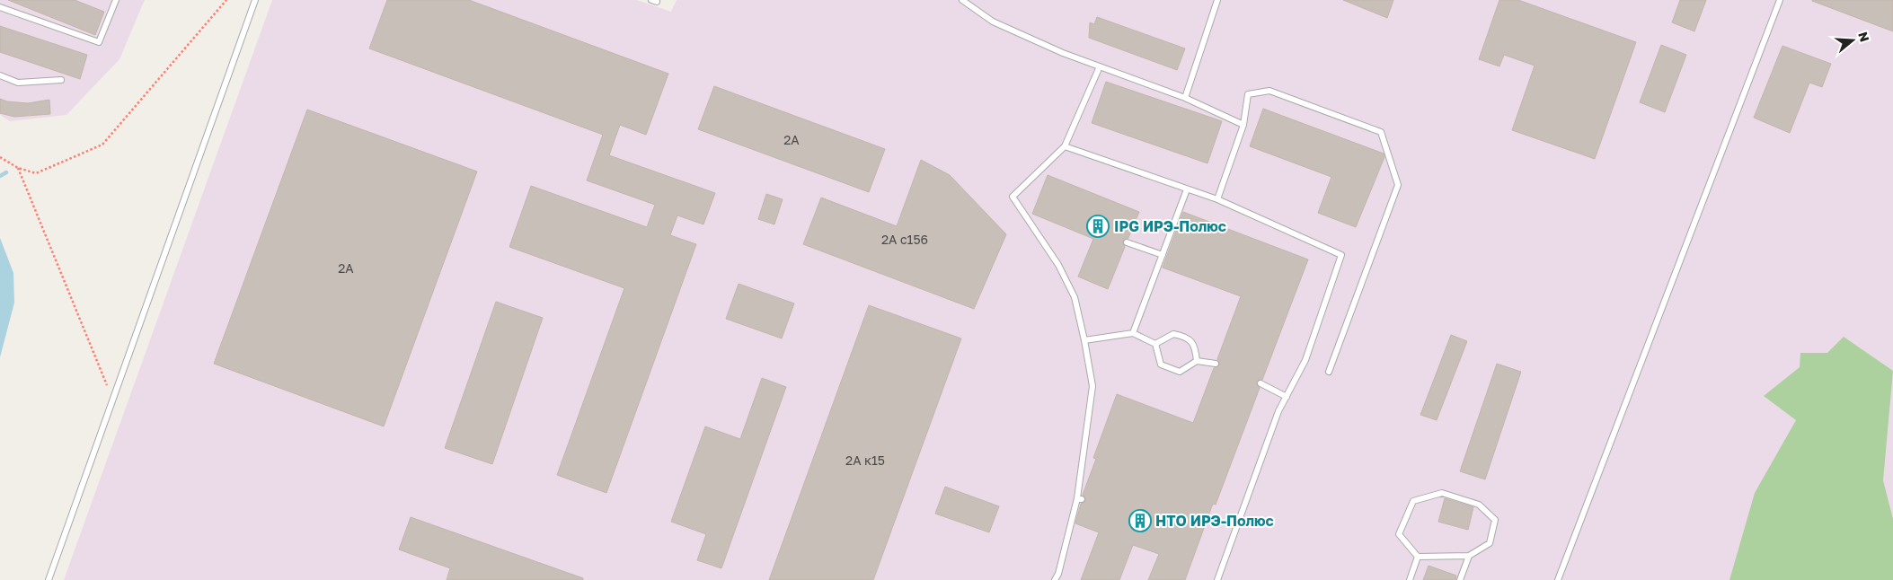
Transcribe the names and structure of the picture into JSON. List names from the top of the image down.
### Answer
{
  "places": {
    "building": ["IPG ИРЭ-Полюс", "НТО ИРЭ-Полюс"]
  },
  "house_numbers": [
    "2А",
    "2А с156",
    "2А",
    "2А к15"
  ],
  "north": "right"
}
